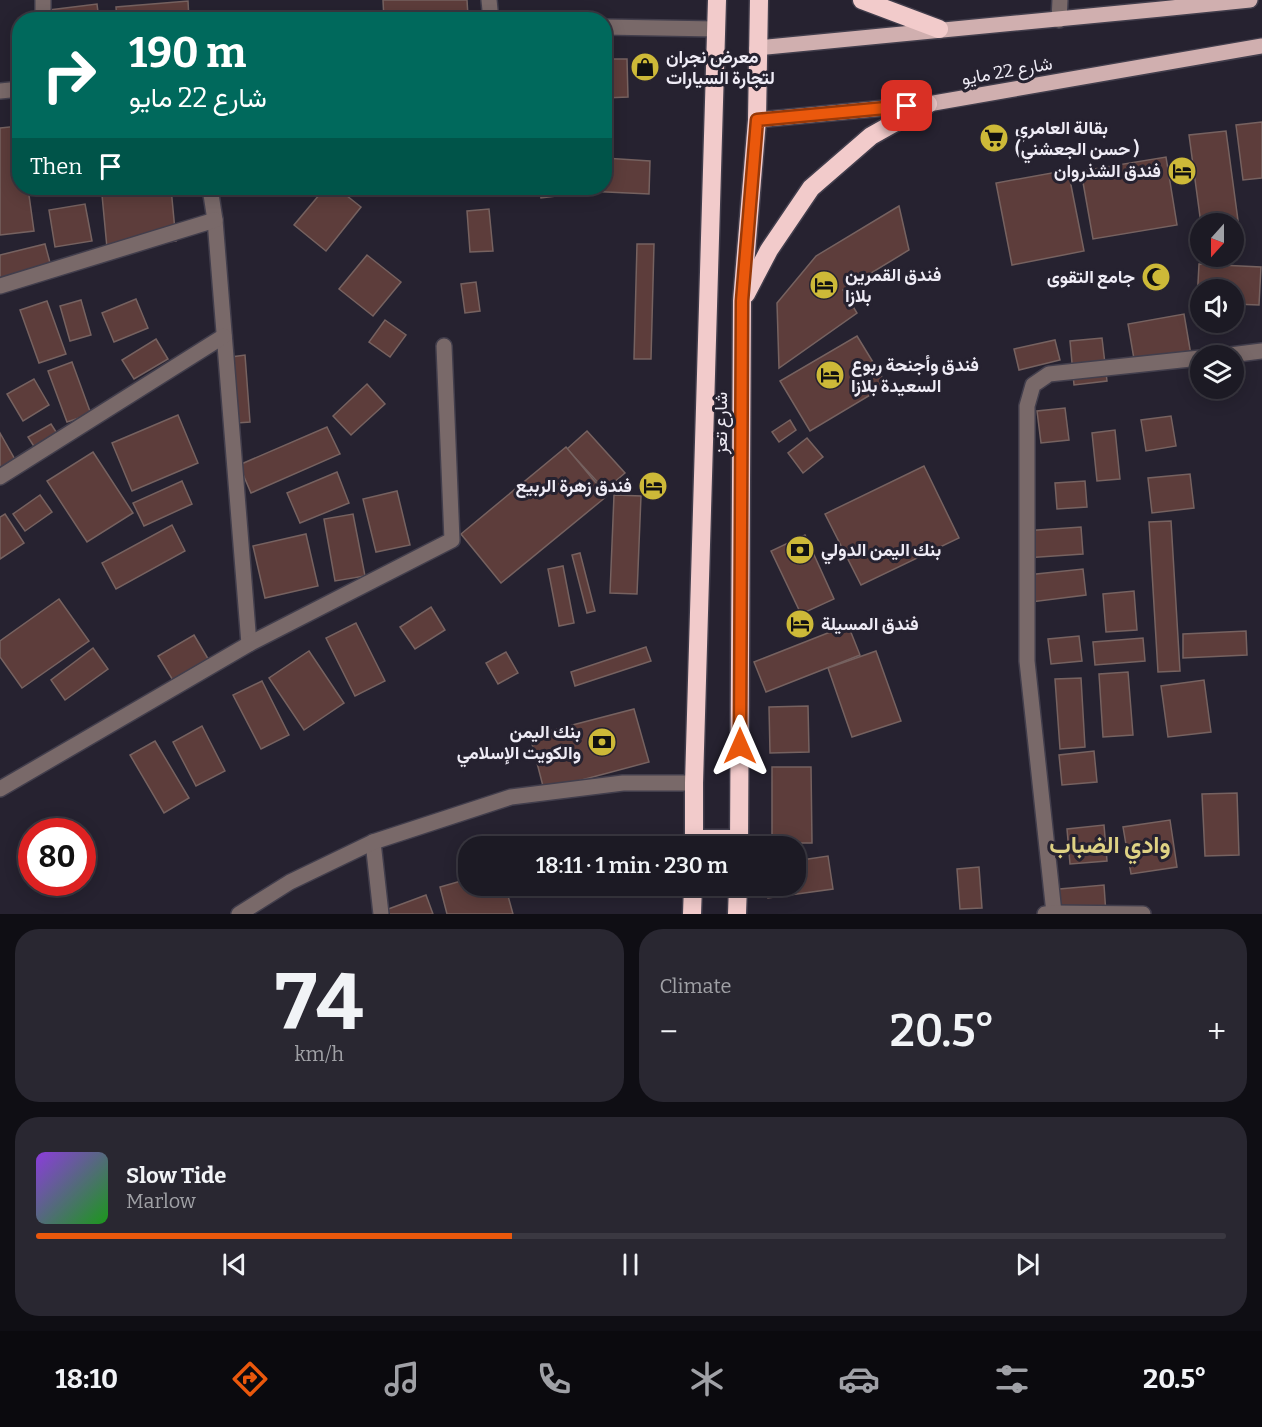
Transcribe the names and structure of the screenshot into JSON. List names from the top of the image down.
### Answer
{
  "streets": {
    "highway": ["شارع تعز"],
    "main road": ["شارع 22 مايو"]
  },
  "crossings": [
    ["شارع 22 مايو", "شارع تعز"]
  ],
  "districts": ["وادي الضباب"],
  "places": {
    "shop": ["معرض نجران لتجارة السيارات"],
    "supermarket": ["بقالة العامري (حسن الجعشني )"],
    "hotel": [
      "فندق الشذروان",
      "فندق القمرين بلازا",
      "فندق وأجنحة ربوع السعيدة بلازا",
      "فندق زهرة الربيع",
      "فندق المسيلة"
    ],
    "mosque": ["جامع التقوى"],
    "bank": ["بنك اليمن الدولي", "بنك اليمن والكويت الإسلامي"]
  },
  "north": "bottom",
  "page": {
    "turn": ["190 m", "شارع 22 مايو"],
    "then": "Then",
    "limit": "80",
    "trip": "18:11 · 1 min · 230 m",
    "tile": [
      ["74", "km/h"],
      "Climate"
    ],
    "heat": ["−", "20.5°", "+"],
    "song": ["Slow Tide", "Marlow"],
    "tabs": ["18:10", "20.5°"]
  }
}
